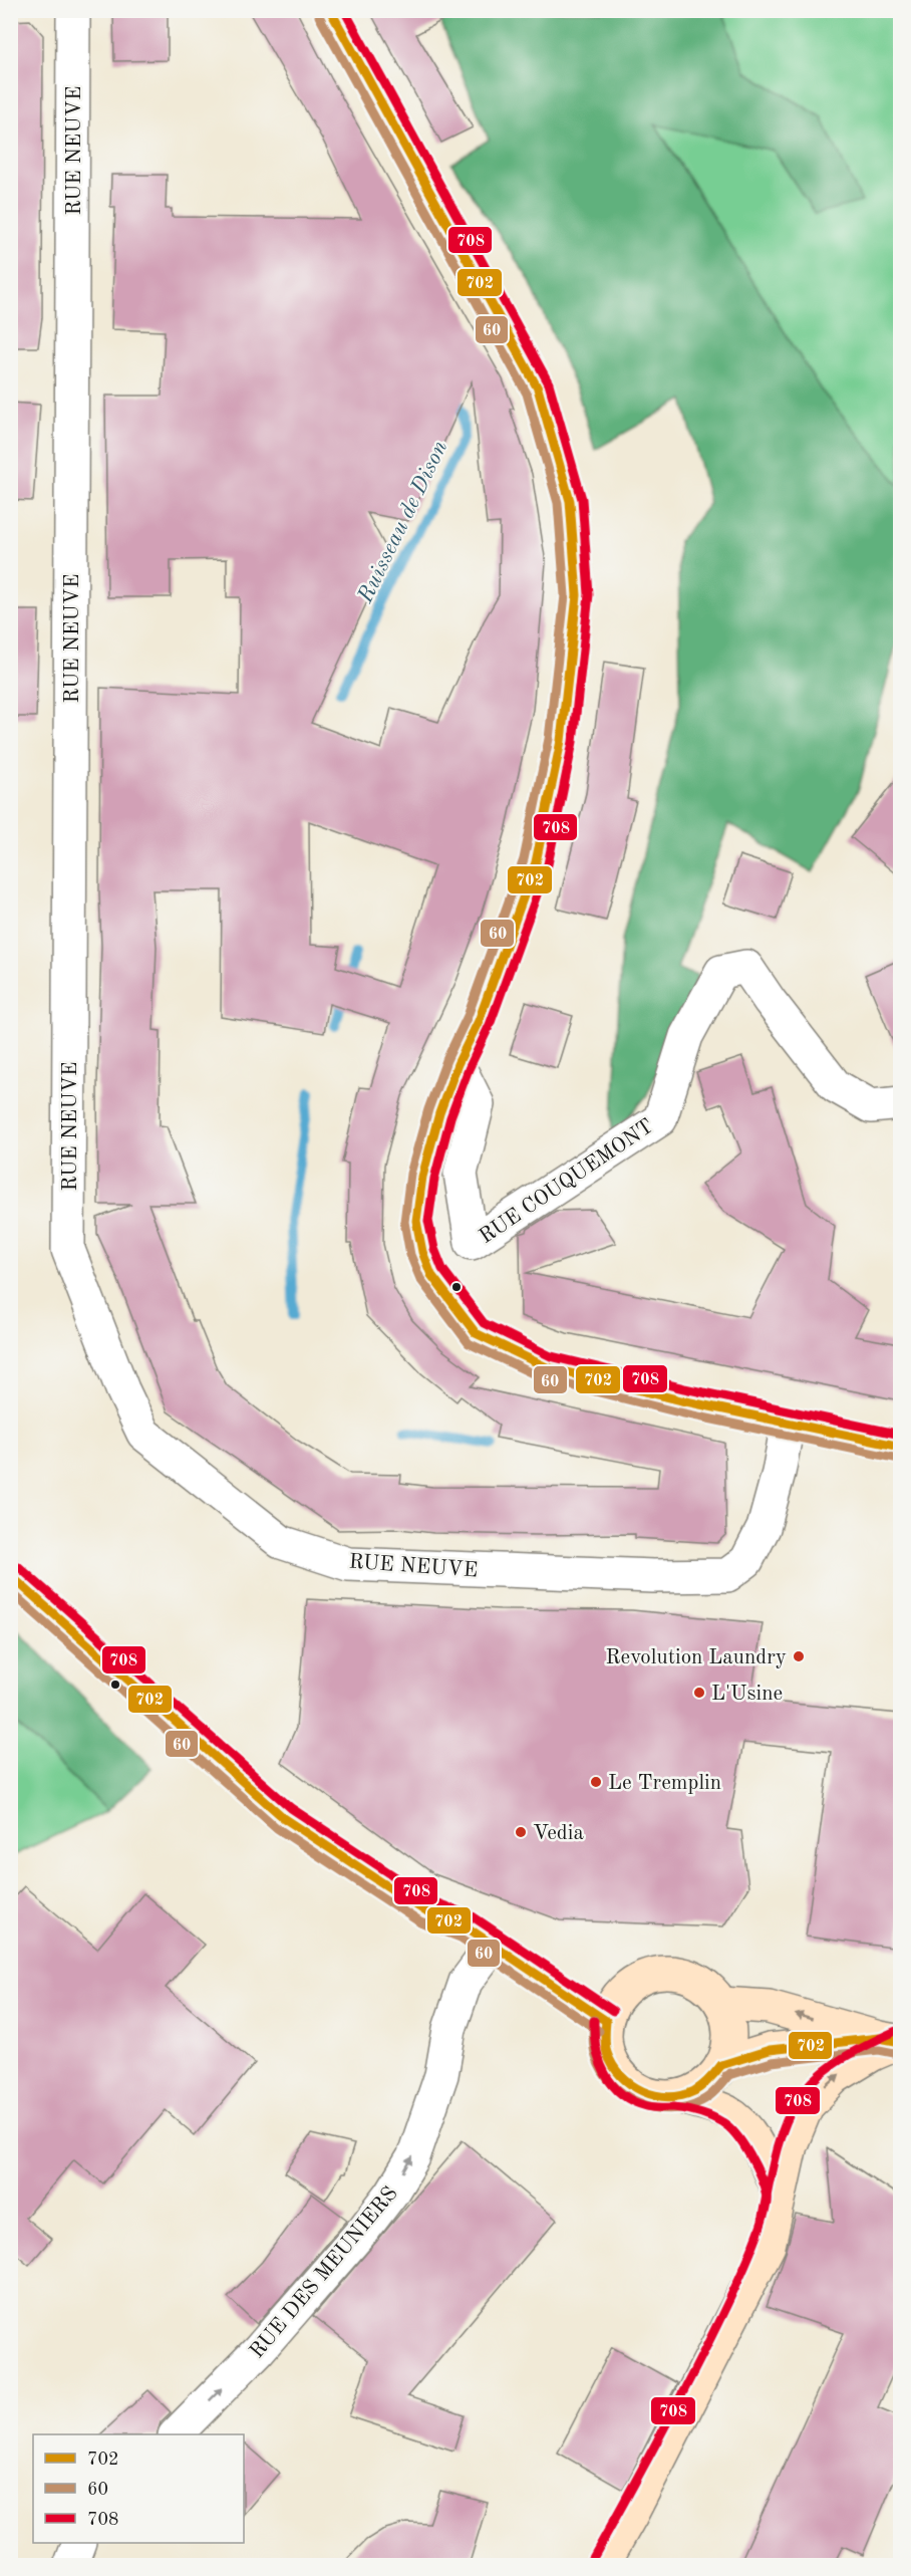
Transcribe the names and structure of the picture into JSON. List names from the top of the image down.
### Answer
{
  "streets": {
    "street": ["RUE NEUVE", "RUE COUQUEMONT", "RUE DES MEUNIERS"]
  },
  "one_way": ["RUE DES MEUNIERS"],
  "water": ["Ruisseau de Dison"],
  "places": [
    "Revolution Laundry",
    "L'Usine",
    "Le Tremplin",
    "Vedia"
  ],
  "lines": ["transit line 702", "transit line 708", "transit line 60"],
  "legend": ["702", "60", "708"]
}
